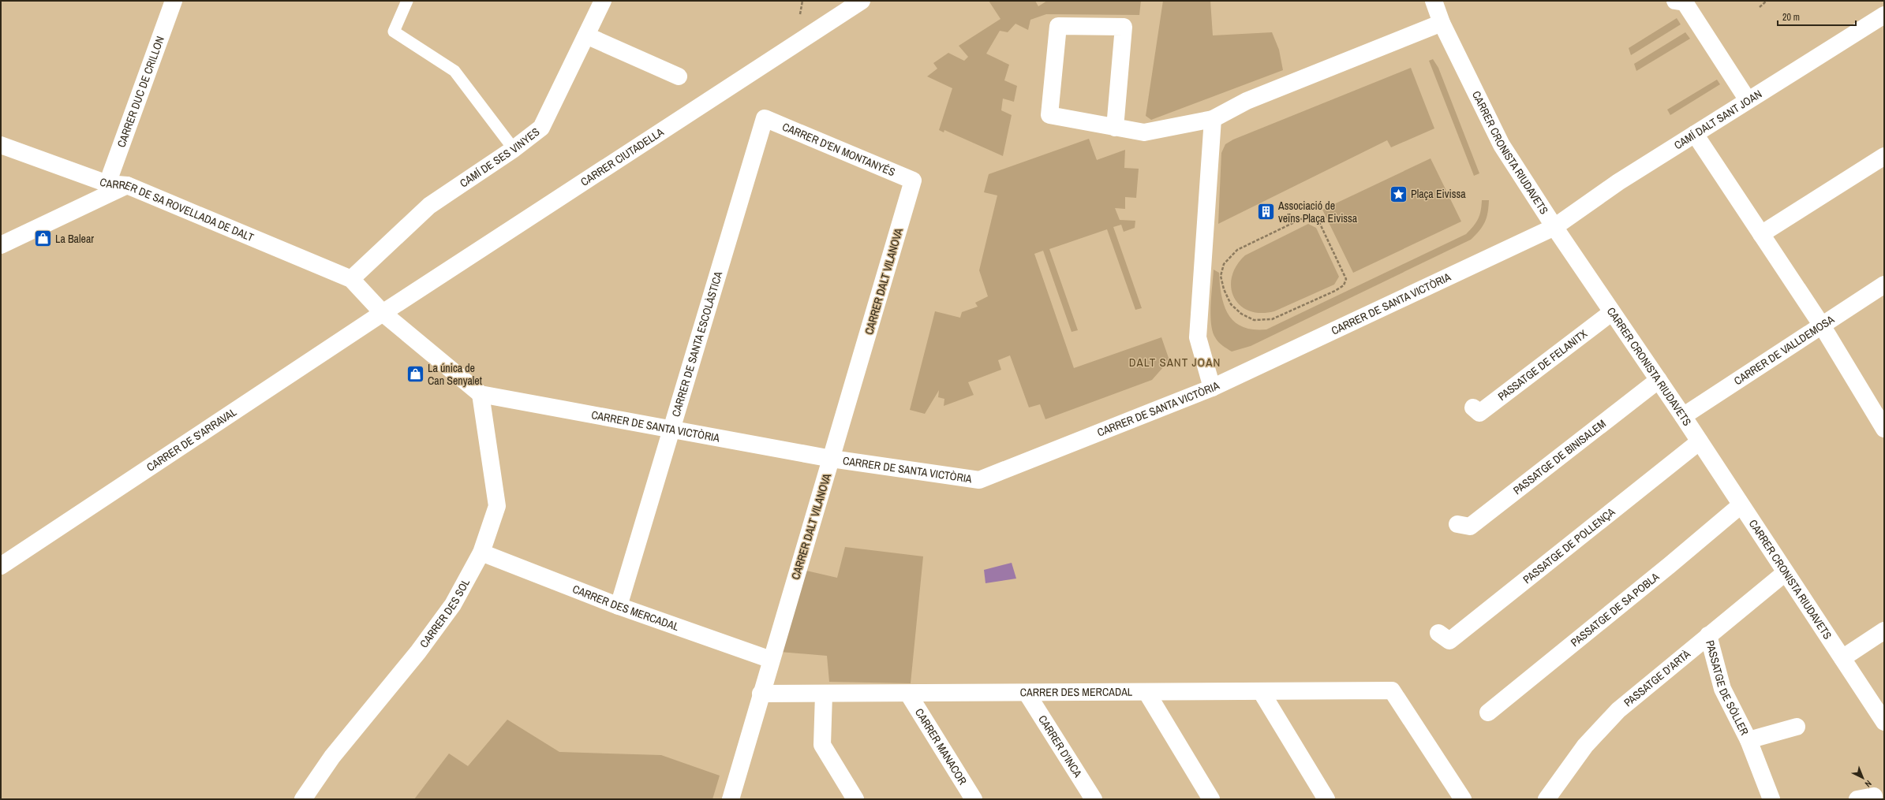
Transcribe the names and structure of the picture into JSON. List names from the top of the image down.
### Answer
{
  "streets": {
    "street": [
      "CARRER DUC DE CRILLON",
      "CAMÍ DALT SANT JOAN",
      "CARRER D'EN MONTANYÉS",
      "CARRER CRONISTA RIUDAVETS",
      "CAMÍ DE SES VINYES",
      "CARRER CIUTADELLA",
      "CARRER DE SA ROVELLADA DE DALT",
      "CARRER DALT VILANOVA",
      "CARRER DE SANTA VICTÒRIA",
      "CARRER DE SANTA ESCOLÀSTICA",
      "CARRER DE VALLDEMOSA",
      "PASSATGE DE FELANITX",
      "CARRER DE S'ARRAVAL",
      "PASSATGE DE BINISALEM",
      "PASSATGE DE POLLENÇA",
      "CARRER DES MERCADAL",
      "PASSATGE DE SA POBLA",
      "CARRER DES SOL",
      "PASSATGE D'ARTÀ",
      "PASSATGE DE SÓLLER",
      "CARRER D'INCA",
      "CARRER MANACOR"
    ]
  },
  "crossings": [
    ["CARRER DUC DE CRILLON", "CARRER DE SA ROVELLADA DE DALT"],
    ["CAMÍ DALT SANT JOAN", "CARRER CRONISTA RIUDAVETS"],
    ["CAMÍ DALT SANT JOAN", "CARRER DE SANTA VICTÒRIA"],
    ["CARRER D'EN MONTANYÉS", "CARRER DALT VILANOVA"],
    ["CARRER D'EN MONTANYÉS", "CARRER DE SANTA ESCOLÀSTICA"],
    ["CARRER CRONISTA RIUDAVETS", "CARRER DE SANTA VICTÒRIA"],
    ["CARRER CRONISTA RIUDAVETS", "CARRER DE VALLDEMOSA"],
    ["CARRER CRONISTA RIUDAVETS", "PASSATGE DE FELANITX"],
    ["CARRER CRONISTA RIUDAVETS", "PASSATGE DE BINISALEM"],
    ["CARRER CRONISTA RIUDAVETS", "PASSATGE DE POLLENÇA"],
    ["CARRER CRONISTA RIUDAVETS", "PASSATGE DE SA POBLA"],
    ["CARRER CRONISTA RIUDAVETS", "PASSATGE D'ARTÀ"],
    ["CAMÍ DE SES VINYES", "CARRER DE SA ROVELLADA DE DALT"],
    ["CAMÍ DE SES VINYES", "CARRER DE SANTA VICTÒRIA"],
    ["CARRER CIUTADELLA", "CARRER DE SANTA VICTÒRIA"],
    ["CARRER CIUTADELLA", "CARRER DE S'ARRAVAL"],
    ["CARRER DE SA ROVELLADA DE DALT", "CARRER DE SANTA VICTÒRIA"],
    ["CARRER DALT VILANOVA", "CARRER DE SANTA VICTÒRIA"],
    ["CARRER DALT VILANOVA", "CARRER DES MERCADAL"],
    ["CARRER DE SANTA VICTÒRIA", "CARRER DE SANTA ESCOLÀSTICA"],
    ["CARRER DE SANTA VICTÒRIA", "CARRER DE S'ARRAVAL"],
    ["CARRER DE SANTA VICTÒRIA", "CARRER DES SOL"],
    ["CARRER DE SANTA ESCOLÀSTICA", "CARRER DES MERCADAL"],
    ["CARRER DES MERCADAL", "CARRER DES SOL"],
    ["CARRER DES MERCADAL", "CARRER D'INCA"],
    ["CARRER DES MERCADAL", "CARRER MANACOR"],
    ["PASSATGE D'ARTÀ", "PASSATGE DE SÓLLER"]
  ],
  "districts": ["DALT SANT JOAN"],
  "places": {
    "place": ["Plaça Eivissa"],
    "building": ["Associació de veïns Plaça Eivissa"],
    "shop": ["La Balear", "La única de Can Senyalet"]
  },
  "scale_bar": "20 m",
  "north": "bottom right"
}
